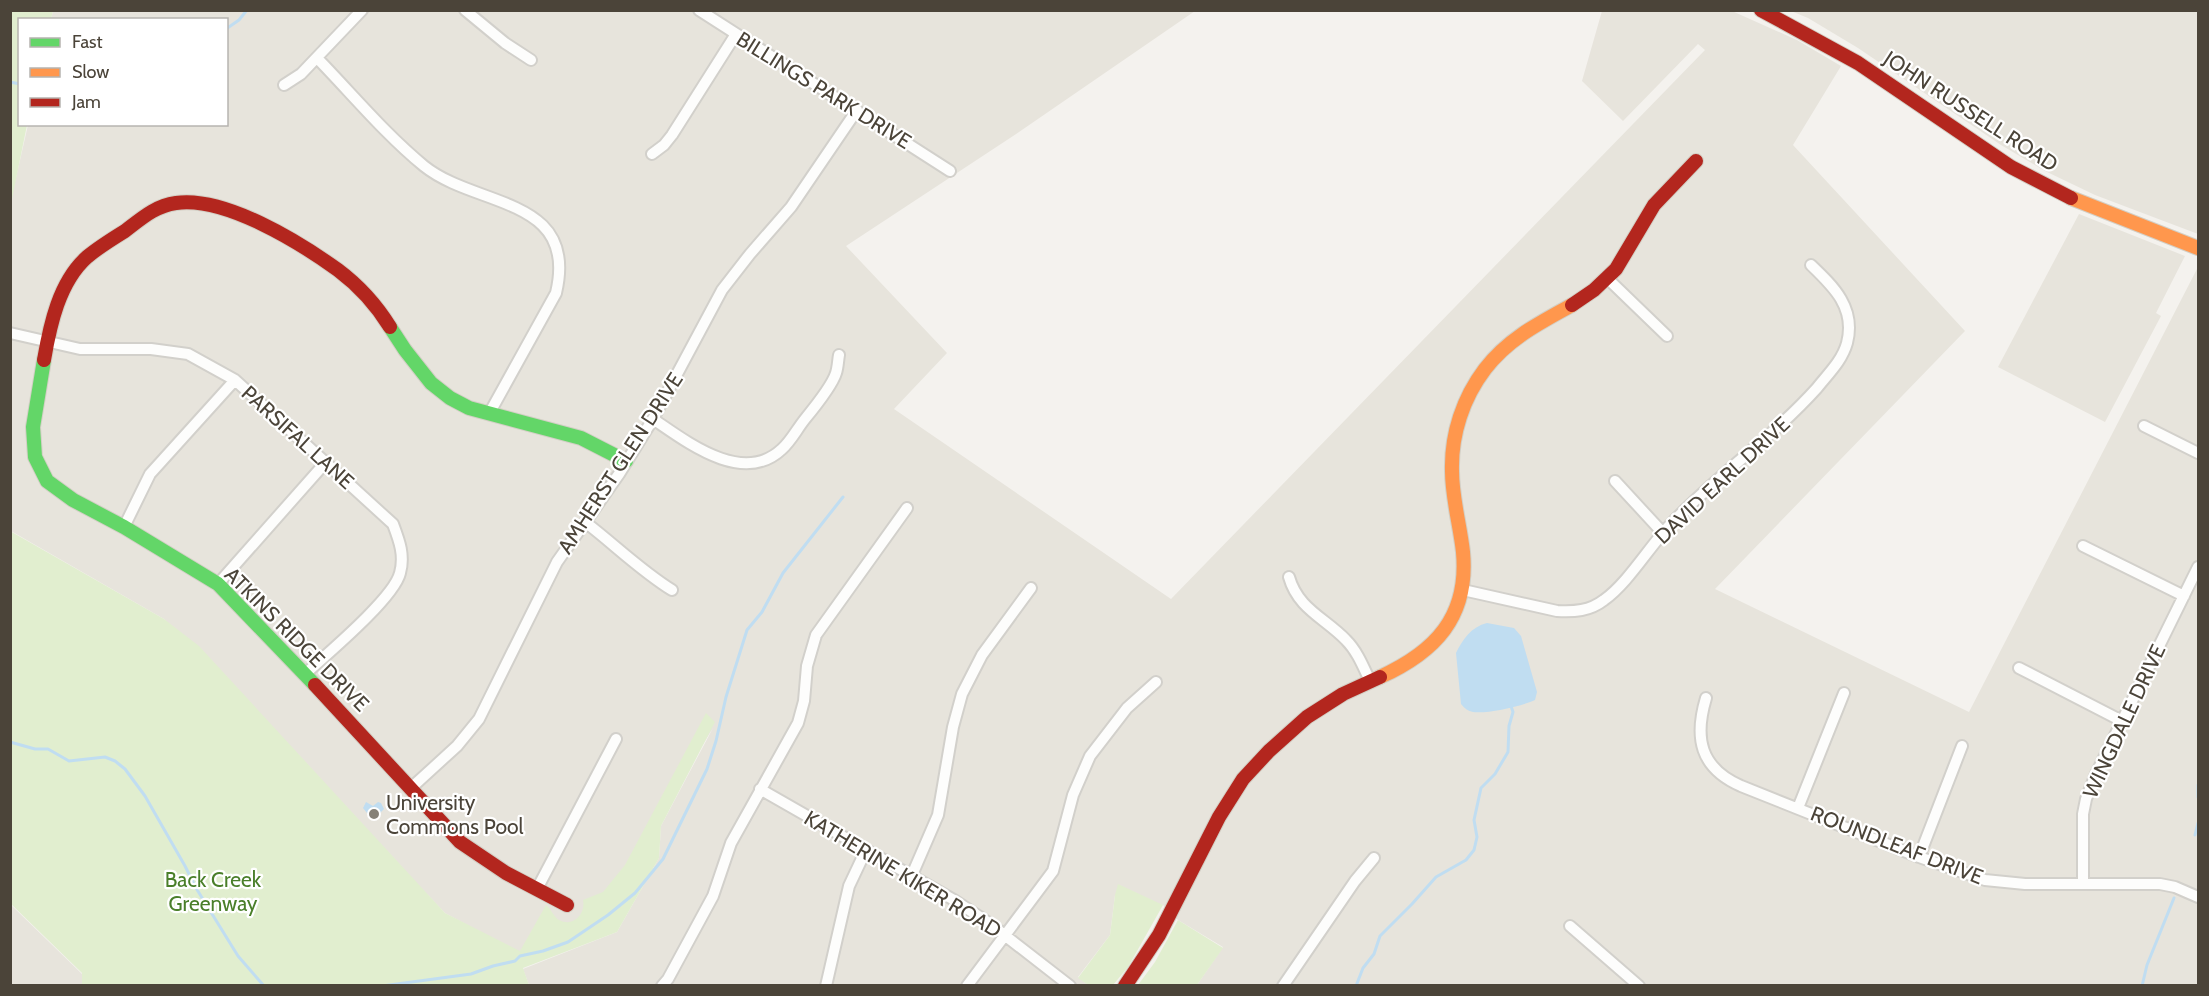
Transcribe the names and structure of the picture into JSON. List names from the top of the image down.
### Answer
{
  "streets": {
    "street": [
      "BILLINGS PARK DRIVE",
      "JOHN RUSSELL ROAD",
      "PARSIFAL LANE",
      "AMHERST GLEN DRIVE",
      "DAVID EARL DRIVE",
      "ATKINS RIDGE DRIVE",
      "WINGDALE DRIVE",
      "ROUNDLEAF DRIVE",
      "KATHERINE KIKER ROAD"
    ]
  },
  "crossings": [
    ["BILLINGS PARK DRIVE", "AMHERST GLEN DRIVE"],
    ["PARSIFAL LANE", "ATKINS RIDGE DRIVE"],
    ["AMHERST GLEN DRIVE", "ATKINS RIDGE DRIVE"],
    ["WINGDALE DRIVE", "ROUNDLEAF DRIVE"]
  ],
  "parks": ["Back Creek Greenway"],
  "places": ["University Commons Pool"],
  "legend": ["Fast", "Slow", "Jam"]
}
